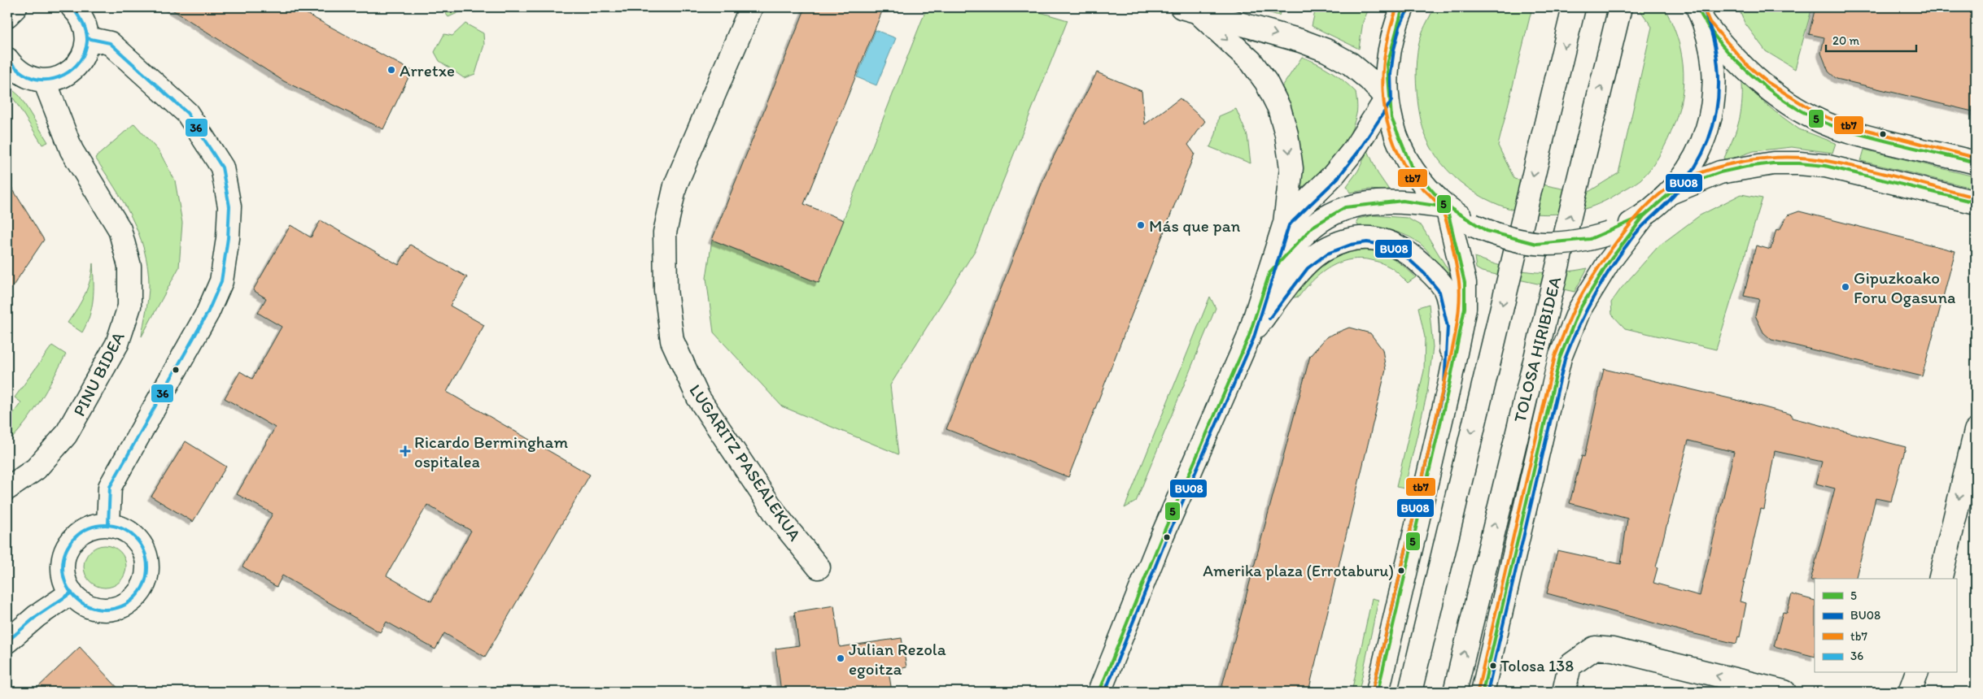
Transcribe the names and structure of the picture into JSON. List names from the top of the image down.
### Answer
{
  "streets": {
    "street": ["TOLOSA HIRIBIDEA", "PINU BIDEA", "LUGARITZ PASEALEKUA"]
  },
  "places": {
    "other": [
      "Arretxe",
      "Más que pan",
      "Gipuzkoako Foru Ogasuna",
      "Amerika plaza (Errotaburu)",
      "Julian Rezola egoitza",
      "Tolosa 138"
    ],
    "health": ["Ricardo Bermingham ospitalea"]
  },
  "lines": [
    "transit line 5",
    "transit line BU08",
    "transit line tb7",
    "transit line 36"
  ],
  "legend": [
    "5",
    "BU08",
    "tb7",
    "36"
  ],
  "scale_bar": "20 m"
}
